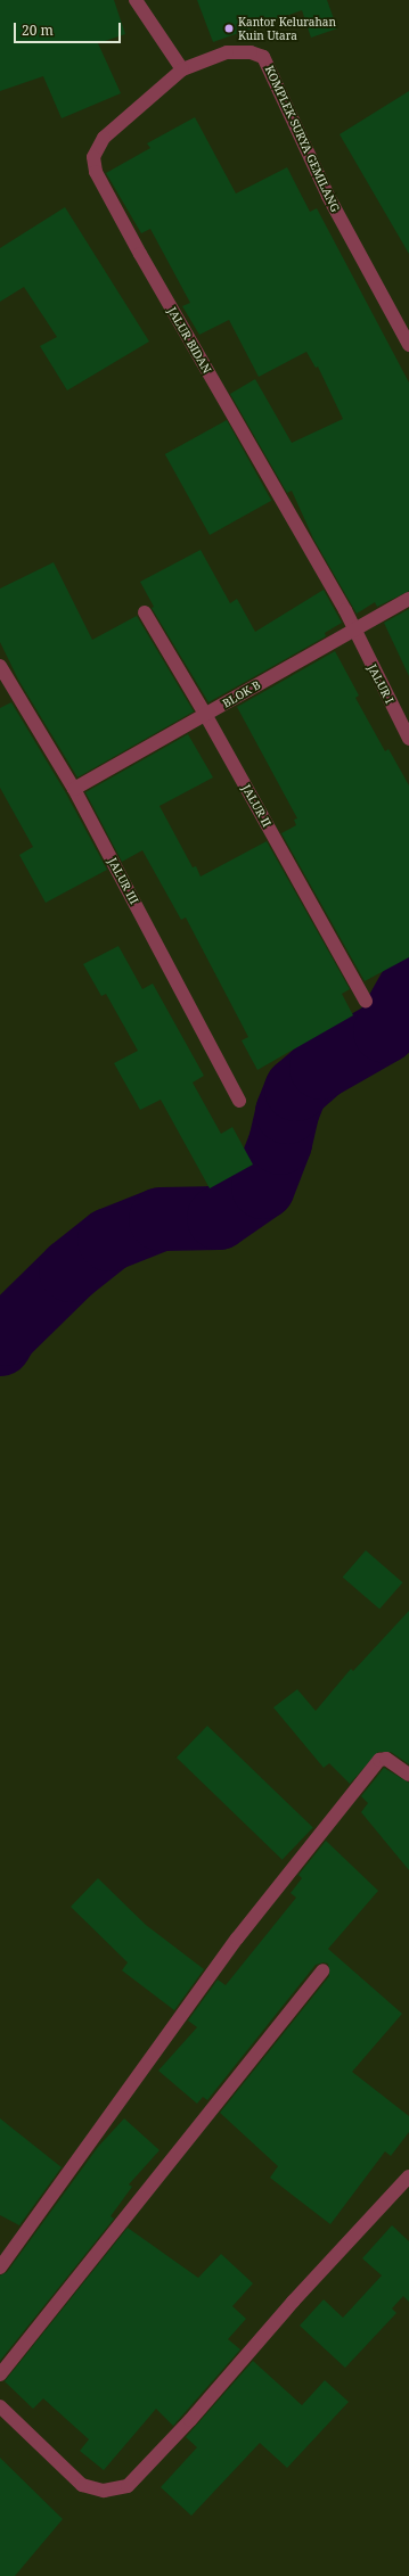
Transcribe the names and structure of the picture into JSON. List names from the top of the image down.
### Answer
{
  "streets": {
    "street": [
      "KOMPLEK SURYA GEMILANG",
      "JALUR BIDAN",
      "JALUR I",
      "BLOK B",
      "JALUR II",
      "JALUR III"
    ]
  },
  "crossings": [
    ["KOMPLEK SURYA GEMILANG", "JALUR BIDAN"],
    ["JALUR BIDAN", "JALUR I"],
    ["JALUR BIDAN", "BLOK B"],
    ["JALUR I", "BLOK B"],
    ["BLOK B", "JALUR II"],
    ["BLOK B", "JALUR III"]
  ],
  "places": ["Kantor Kelurahan Kuin Utara"],
  "scale_bar": "20 m"
}
